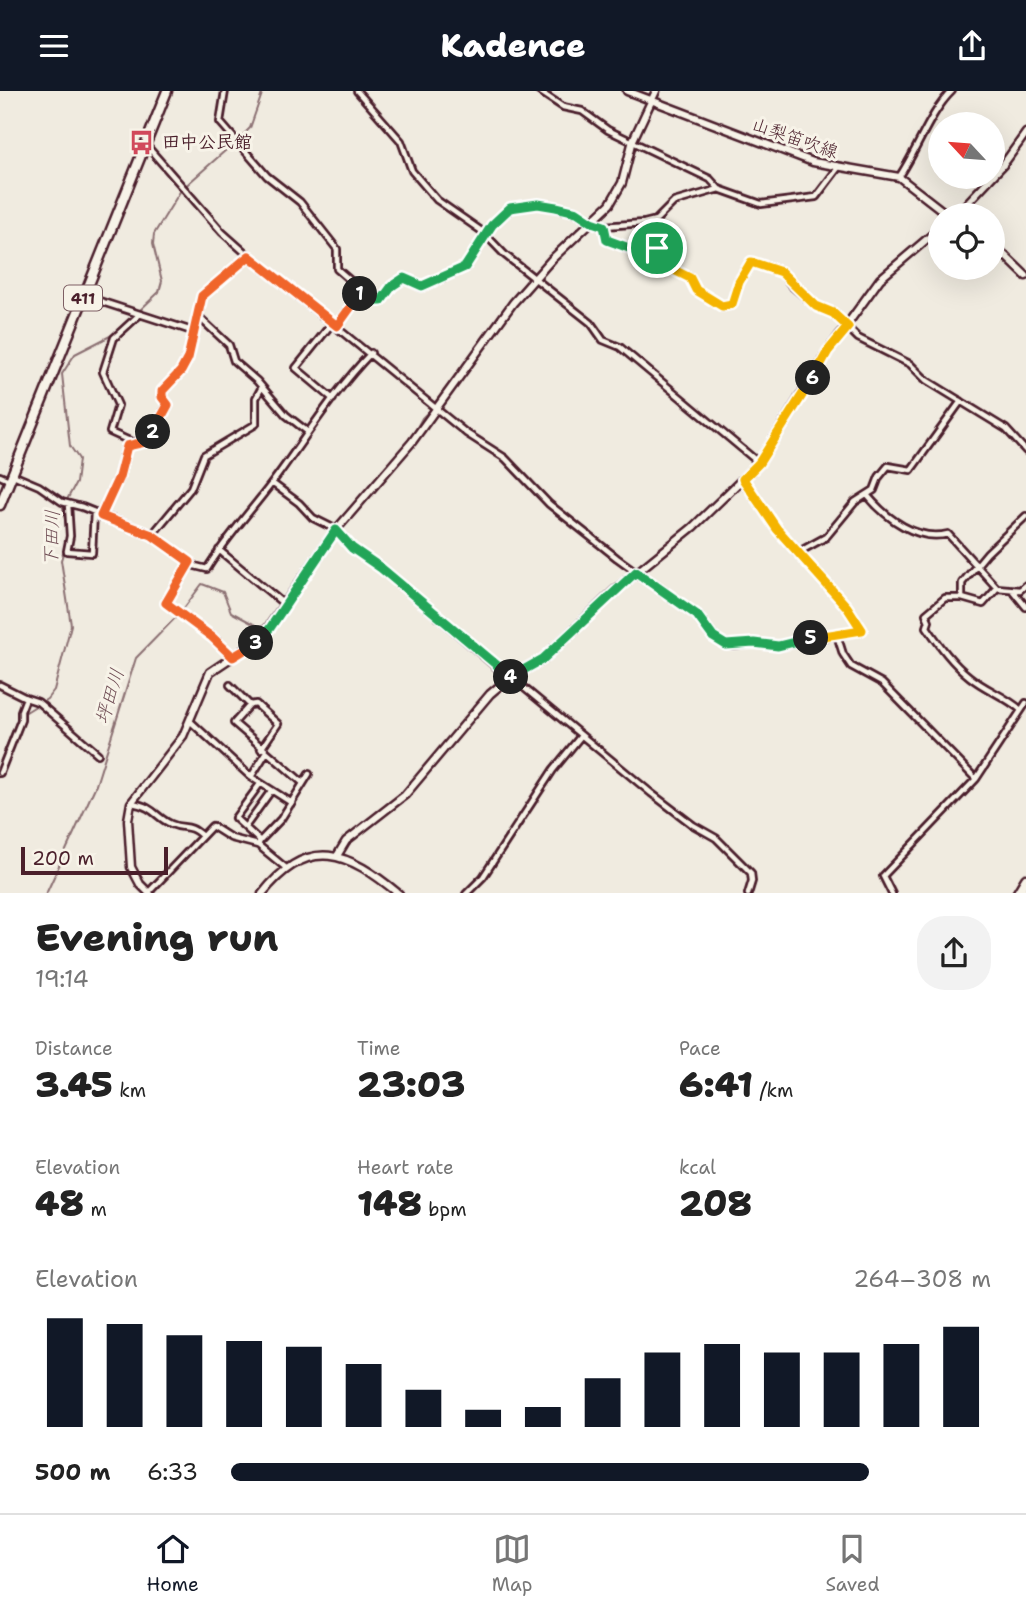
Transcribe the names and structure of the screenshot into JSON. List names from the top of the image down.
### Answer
{
  "streets": {
    "highway": ["411"],
    "street": ["山梨笛吹線"]
  },
  "water": ["下田川", "坪田川"],
  "places": {
    "bus stop": ["田中公民館"]
  },
  "scale_bar": "200 m",
  "north": "top left",
  "page": {
    "header": "Kadence",
    "pins": [
      "1",
      "6",
      "2",
      "5",
      "3",
      "4"
    ],
    "scale": "200 m",
    "heading": ["Evening run", "19:14"],
    "stats": [
      ["Distance", "3.45 km"],
      ["Time", "23:03"],
      ["Pace", "6:41 /km"],
      ["Elevation", "48 m"],
      ["Heart rate", "148 bpm"],
      ["kcal", "208"]
    ],
    "chart": ["Elevation", "264–308 m"],
    "list": [
      {
        "name": "500 m",
        "note": "6:33"
      }
    ],
    "tabs": ["Home", "Map", "Saved"]
  }
}
